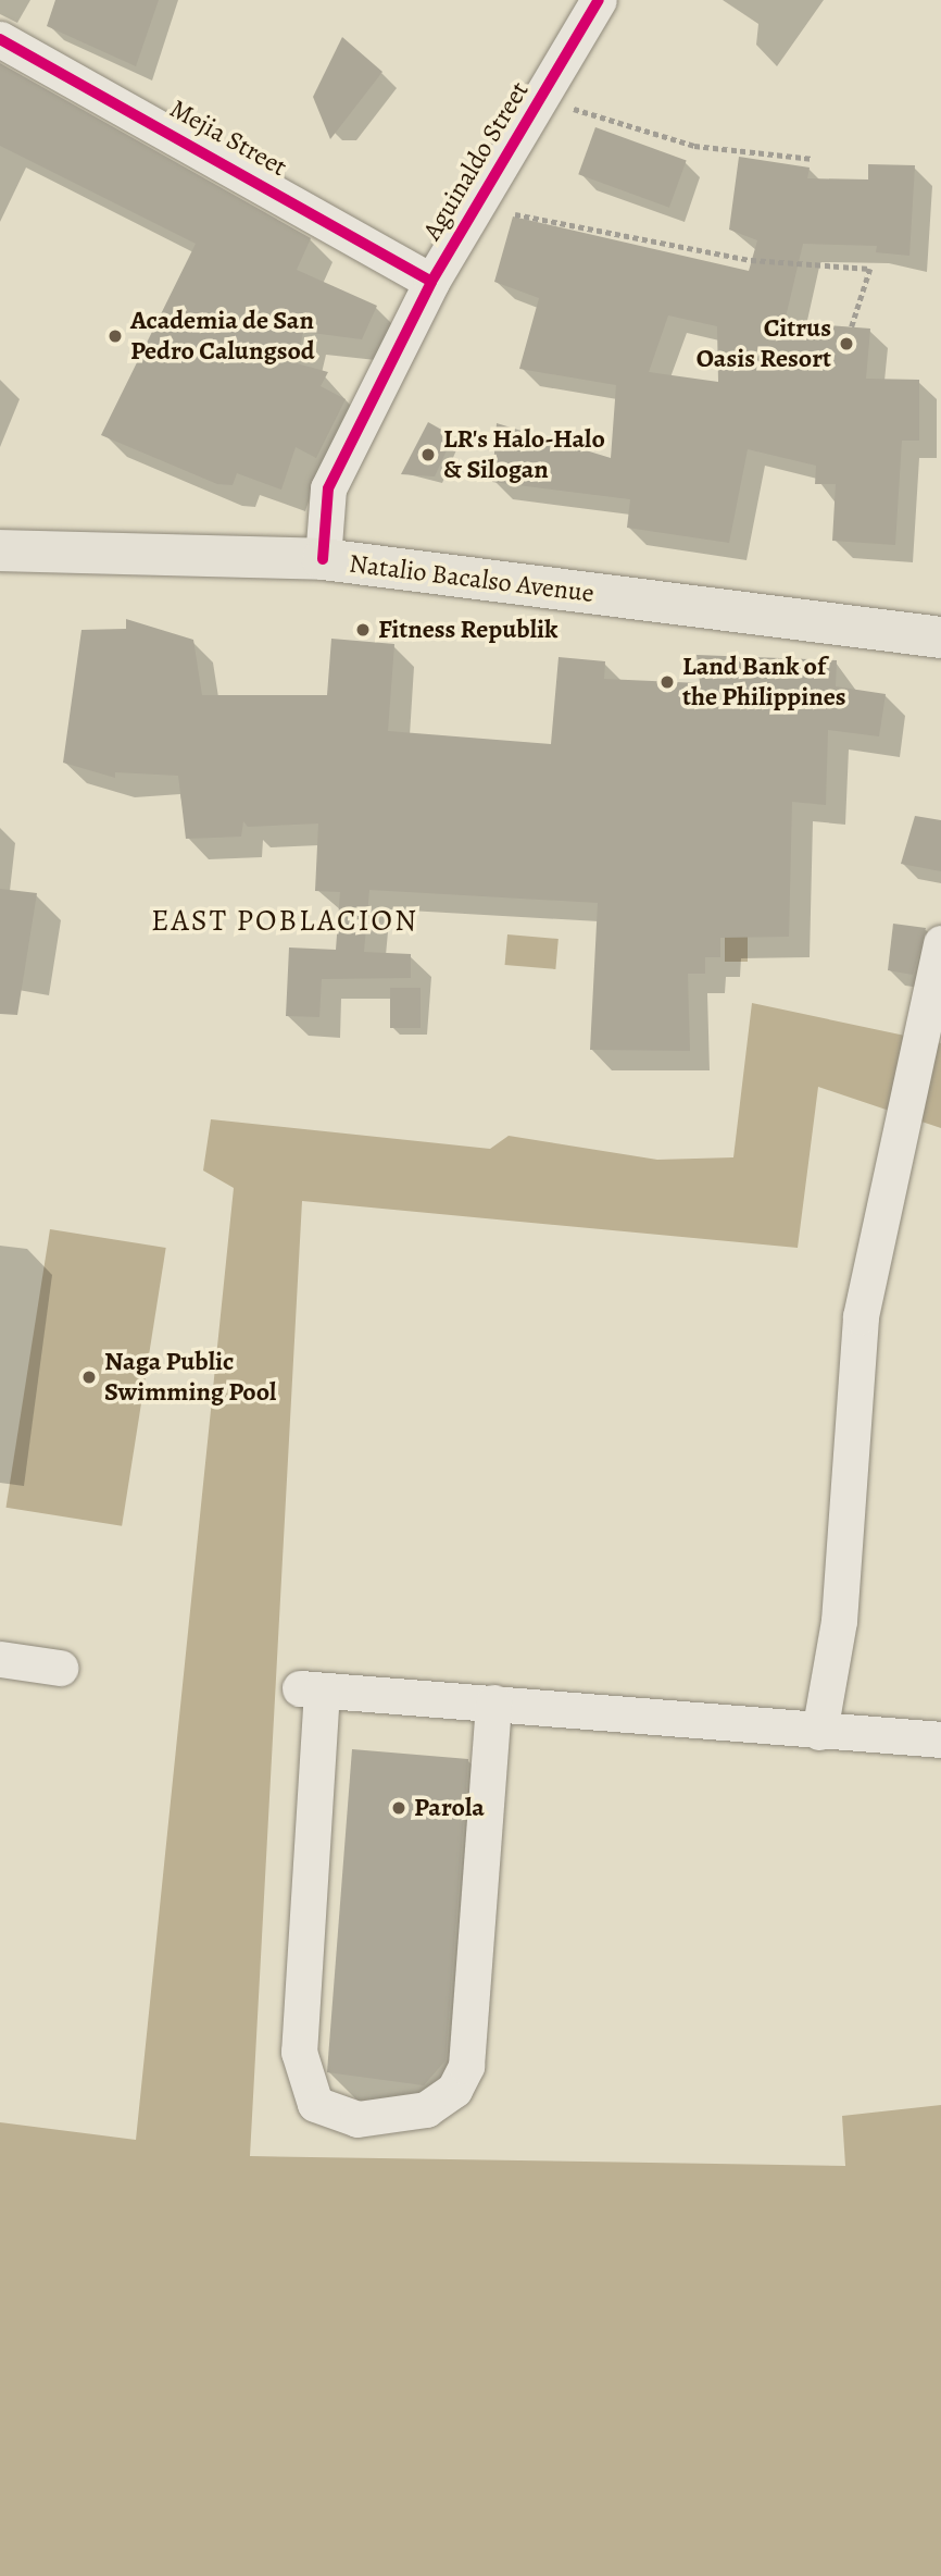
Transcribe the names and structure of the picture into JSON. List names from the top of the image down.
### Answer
{
  "streets": {
    "highway": ["Natalio Bacalso Avenue"],
    "street": ["Mejia Street", "Aguinaldo Street"]
  },
  "crossings": [
    ["Mejia Street", "Aguinaldo Street"],
    ["Aguinaldo Street", "Natalio Bacalso Avenue"]
  ],
  "districts": ["EAST POBLACION"],
  "places": [
    "Academia de San Pedro Calungsod",
    "Citrus Oasis Resort",
    "LR's Halo-Halo & Silogan",
    "Fitness Republik",
    "Land Bank of the Philippines",
    "Naga Public Swimming Pool",
    "Parola"
  ]
}
